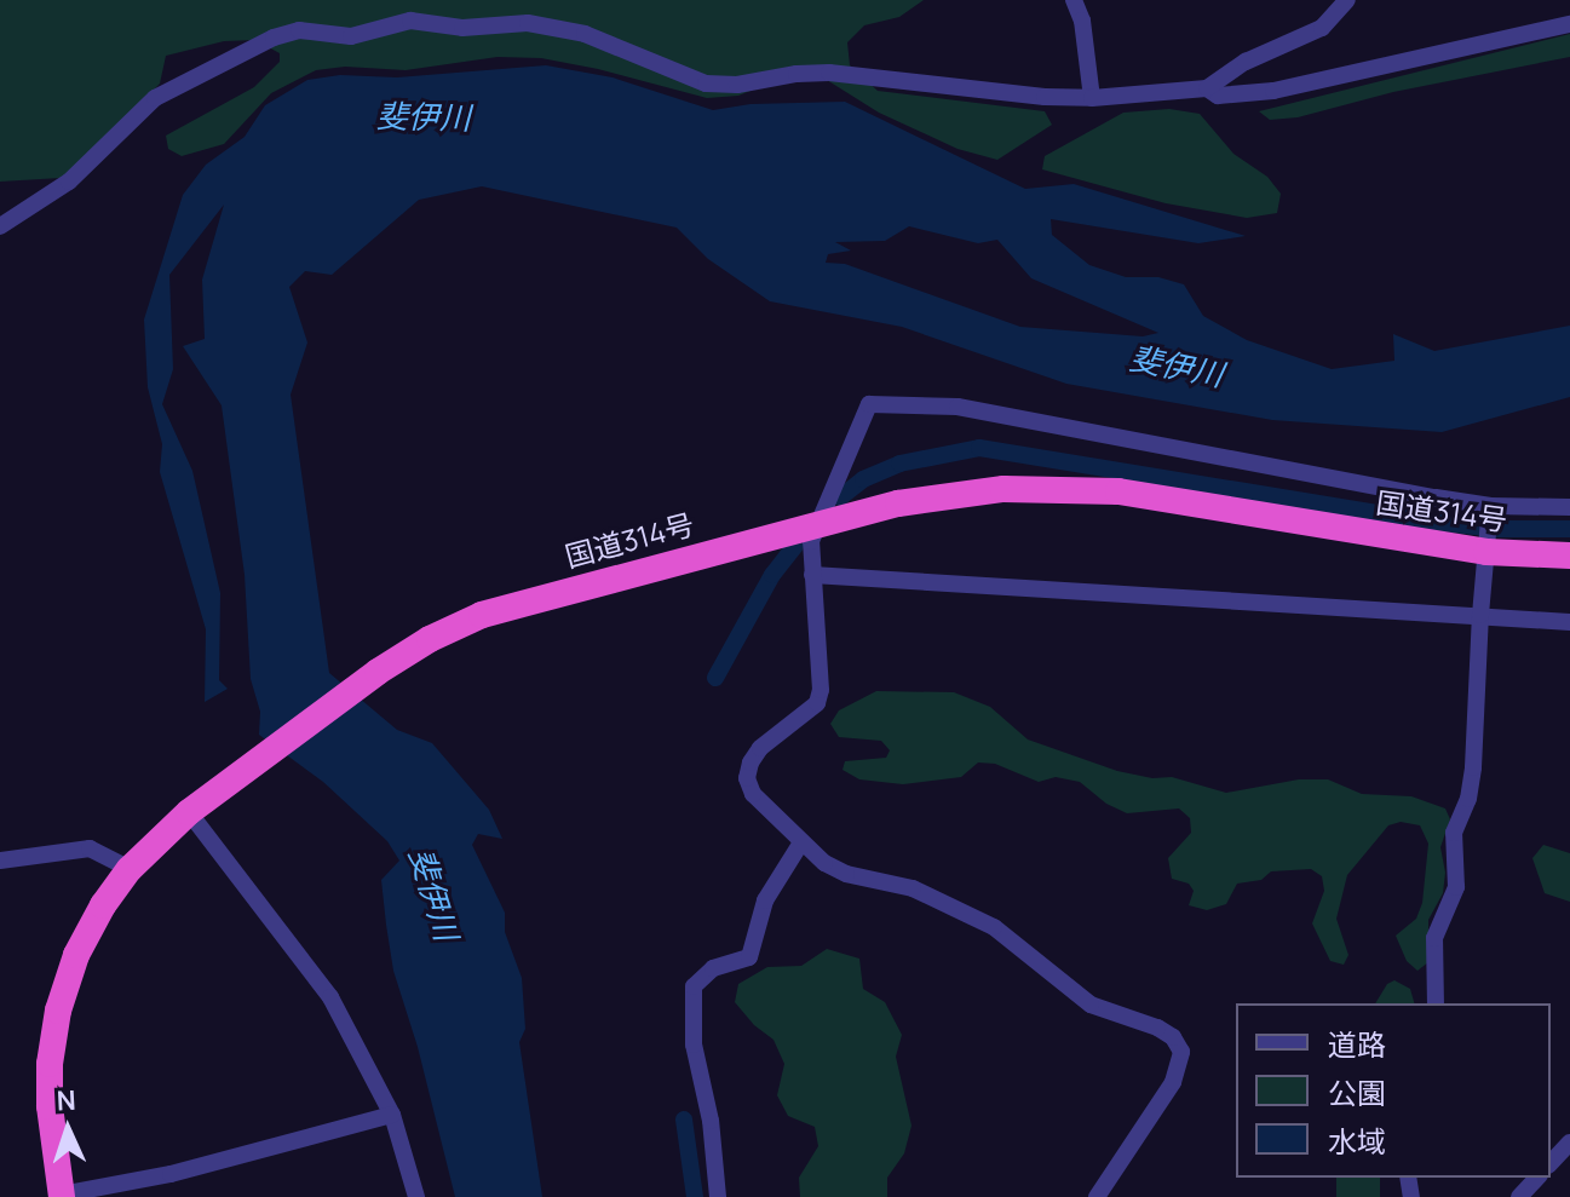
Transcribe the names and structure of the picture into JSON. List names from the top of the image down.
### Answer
{
  "streets": {
    "highway": ["国道314号"]
  },
  "water": ["斐伊川"],
  "legend": ["道路", "公園", "水域"],
  "north": "top"
}
